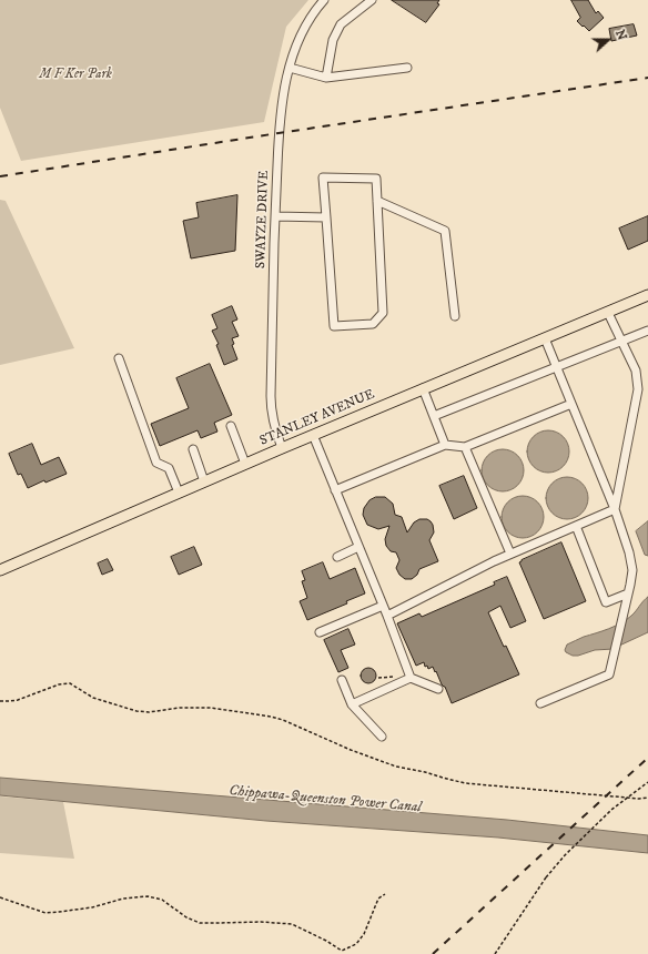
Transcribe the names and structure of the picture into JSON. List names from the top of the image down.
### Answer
{
  "streets": {
    "main road": ["STANLEY AVENUE"],
    "street": ["SWAYZE DRIVE"]
  },
  "crossings": [
    ["SWAYZE DRIVE", "STANLEY AVENUE"]
  ],
  "water": ["Chippawa-Queenston Power Canal"],
  "parks": ["M F Ker Park"],
  "north": "right"
}
